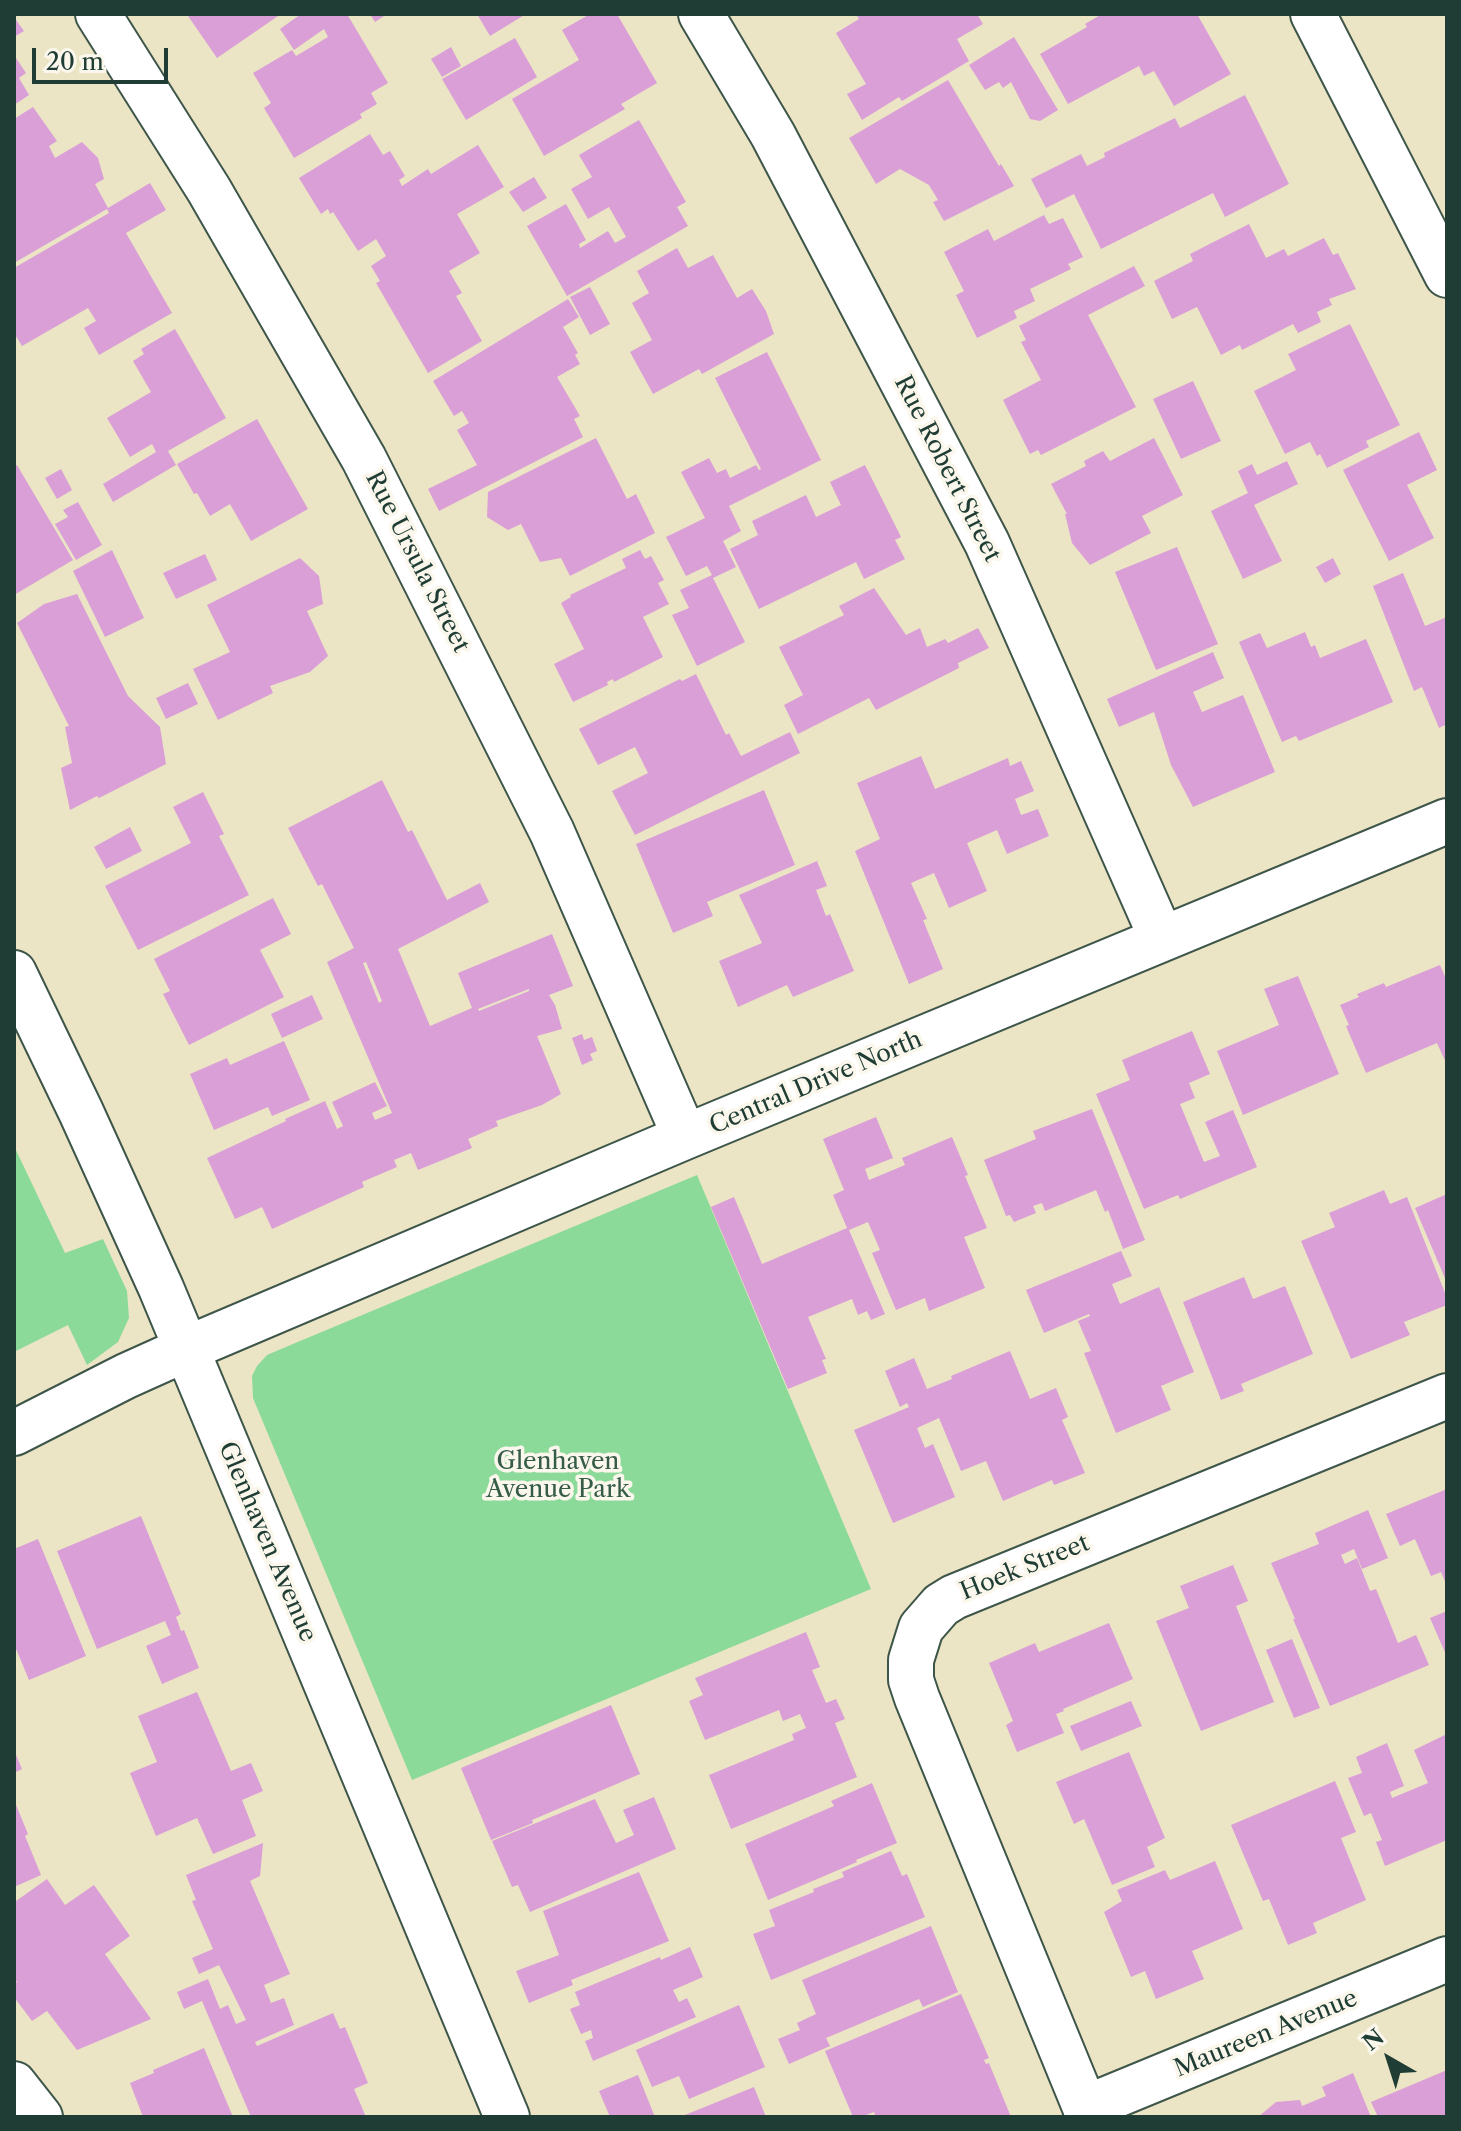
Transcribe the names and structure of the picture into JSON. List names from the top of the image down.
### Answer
{
  "streets": {
    "street": [
      "Rue Robert Street",
      "Rue Ursula Street",
      "Central Drive North",
      "Glenhaven Avenue",
      "Hoek Street",
      "Maureen Avenue"
    ]
  },
  "crossings": [
    ["Rue Robert Street", "Central Drive North"],
    ["Rue Ursula Street", "Central Drive North"],
    ["Central Drive North", "Glenhaven Avenue"],
    ["Hoek Street", "Maureen Avenue"]
  ],
  "parks": ["Glenhaven Avenue Park"],
  "scale_bar": "20 m",
  "north": "top left"
}
